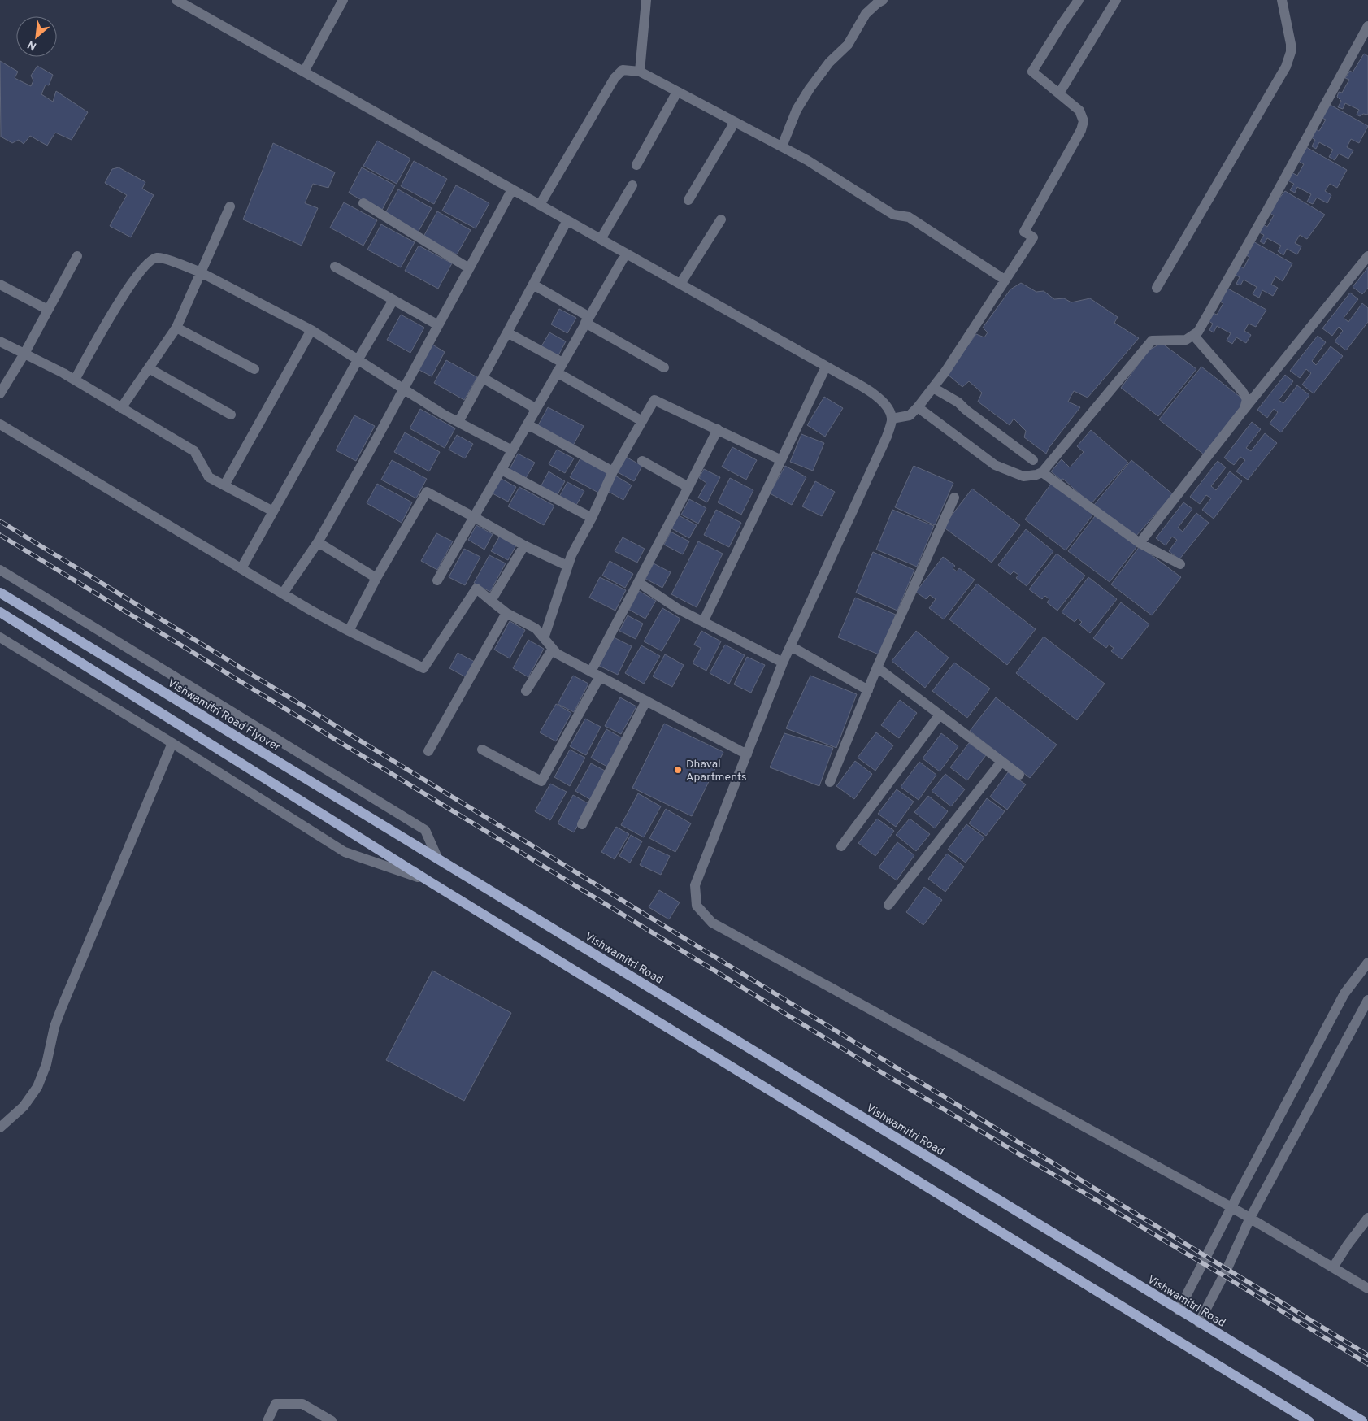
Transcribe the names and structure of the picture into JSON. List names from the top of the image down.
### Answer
{
  "streets": {
    "main road": ["Vishwamitri Road Flyover", "Vishwamitri Road"]
  },
  "crossings": [
    ["Vishwamitri Road Flyover", "Vishwamitri Road"]
  ],
  "places": ["Dhaval Apartments"],
  "north": "bottom left"
}
